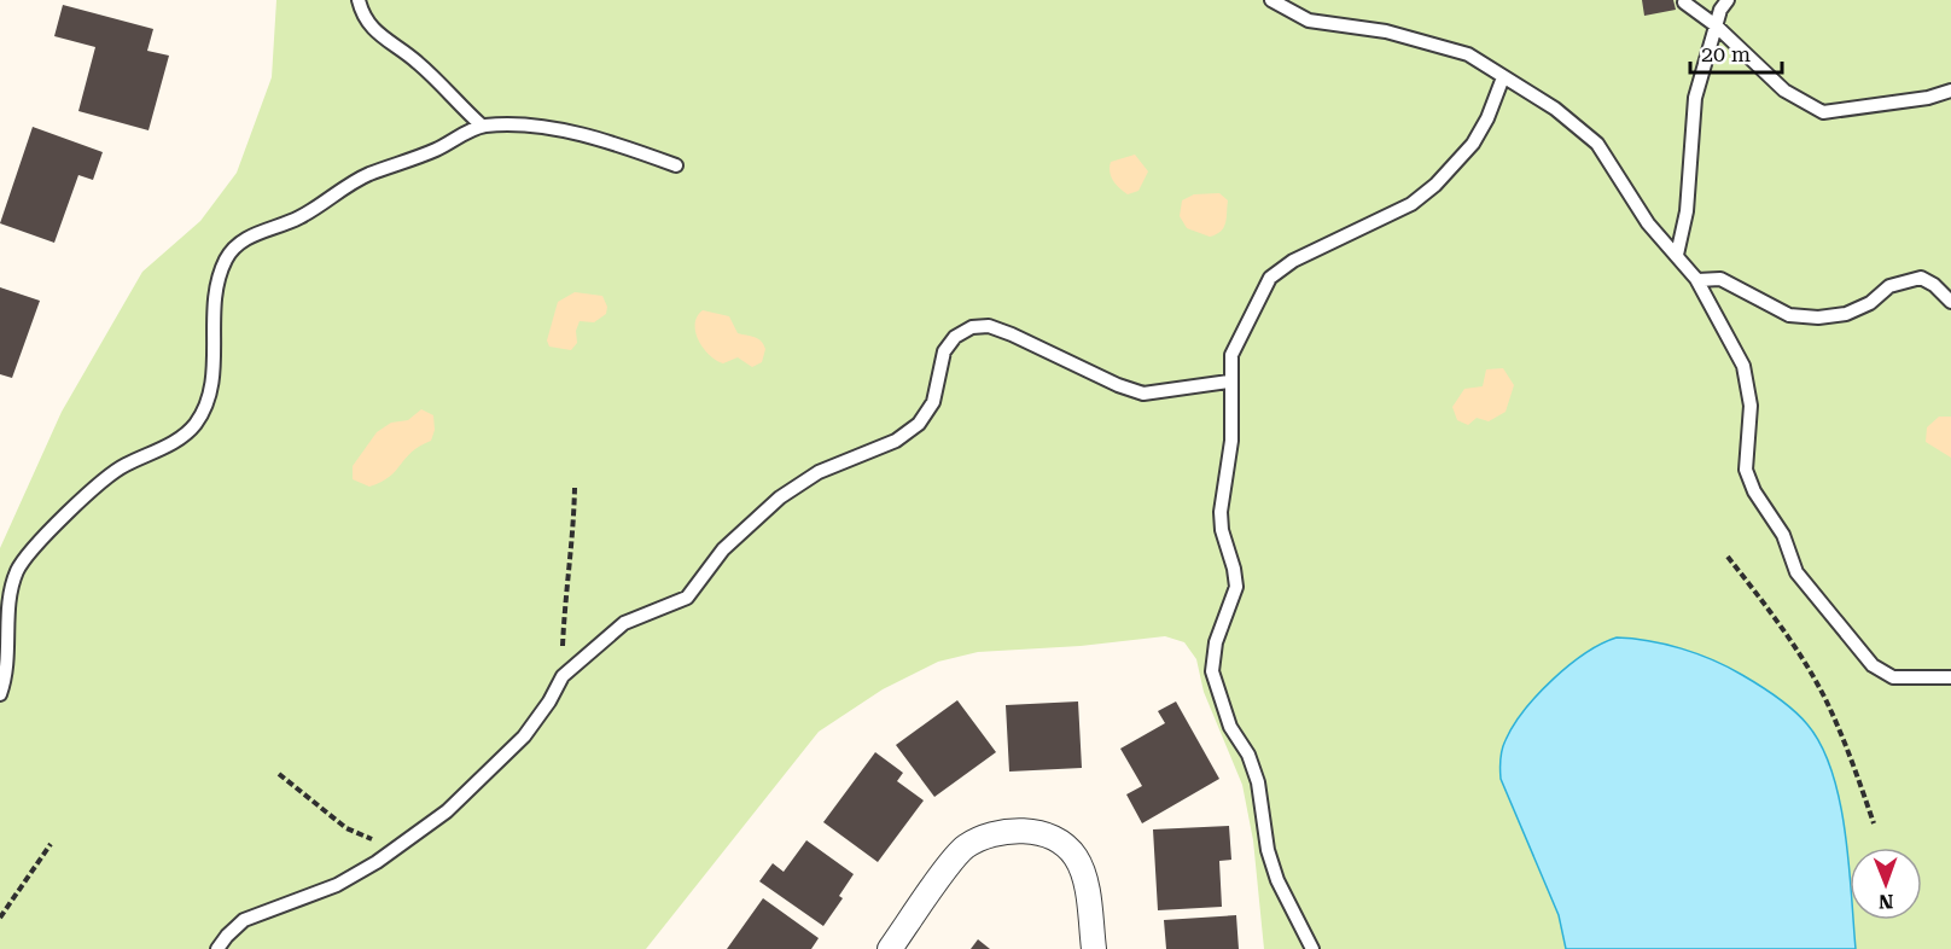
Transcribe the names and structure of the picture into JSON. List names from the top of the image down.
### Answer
{
  "scale_bar": "20 m",
  "north": "bottom"
}
